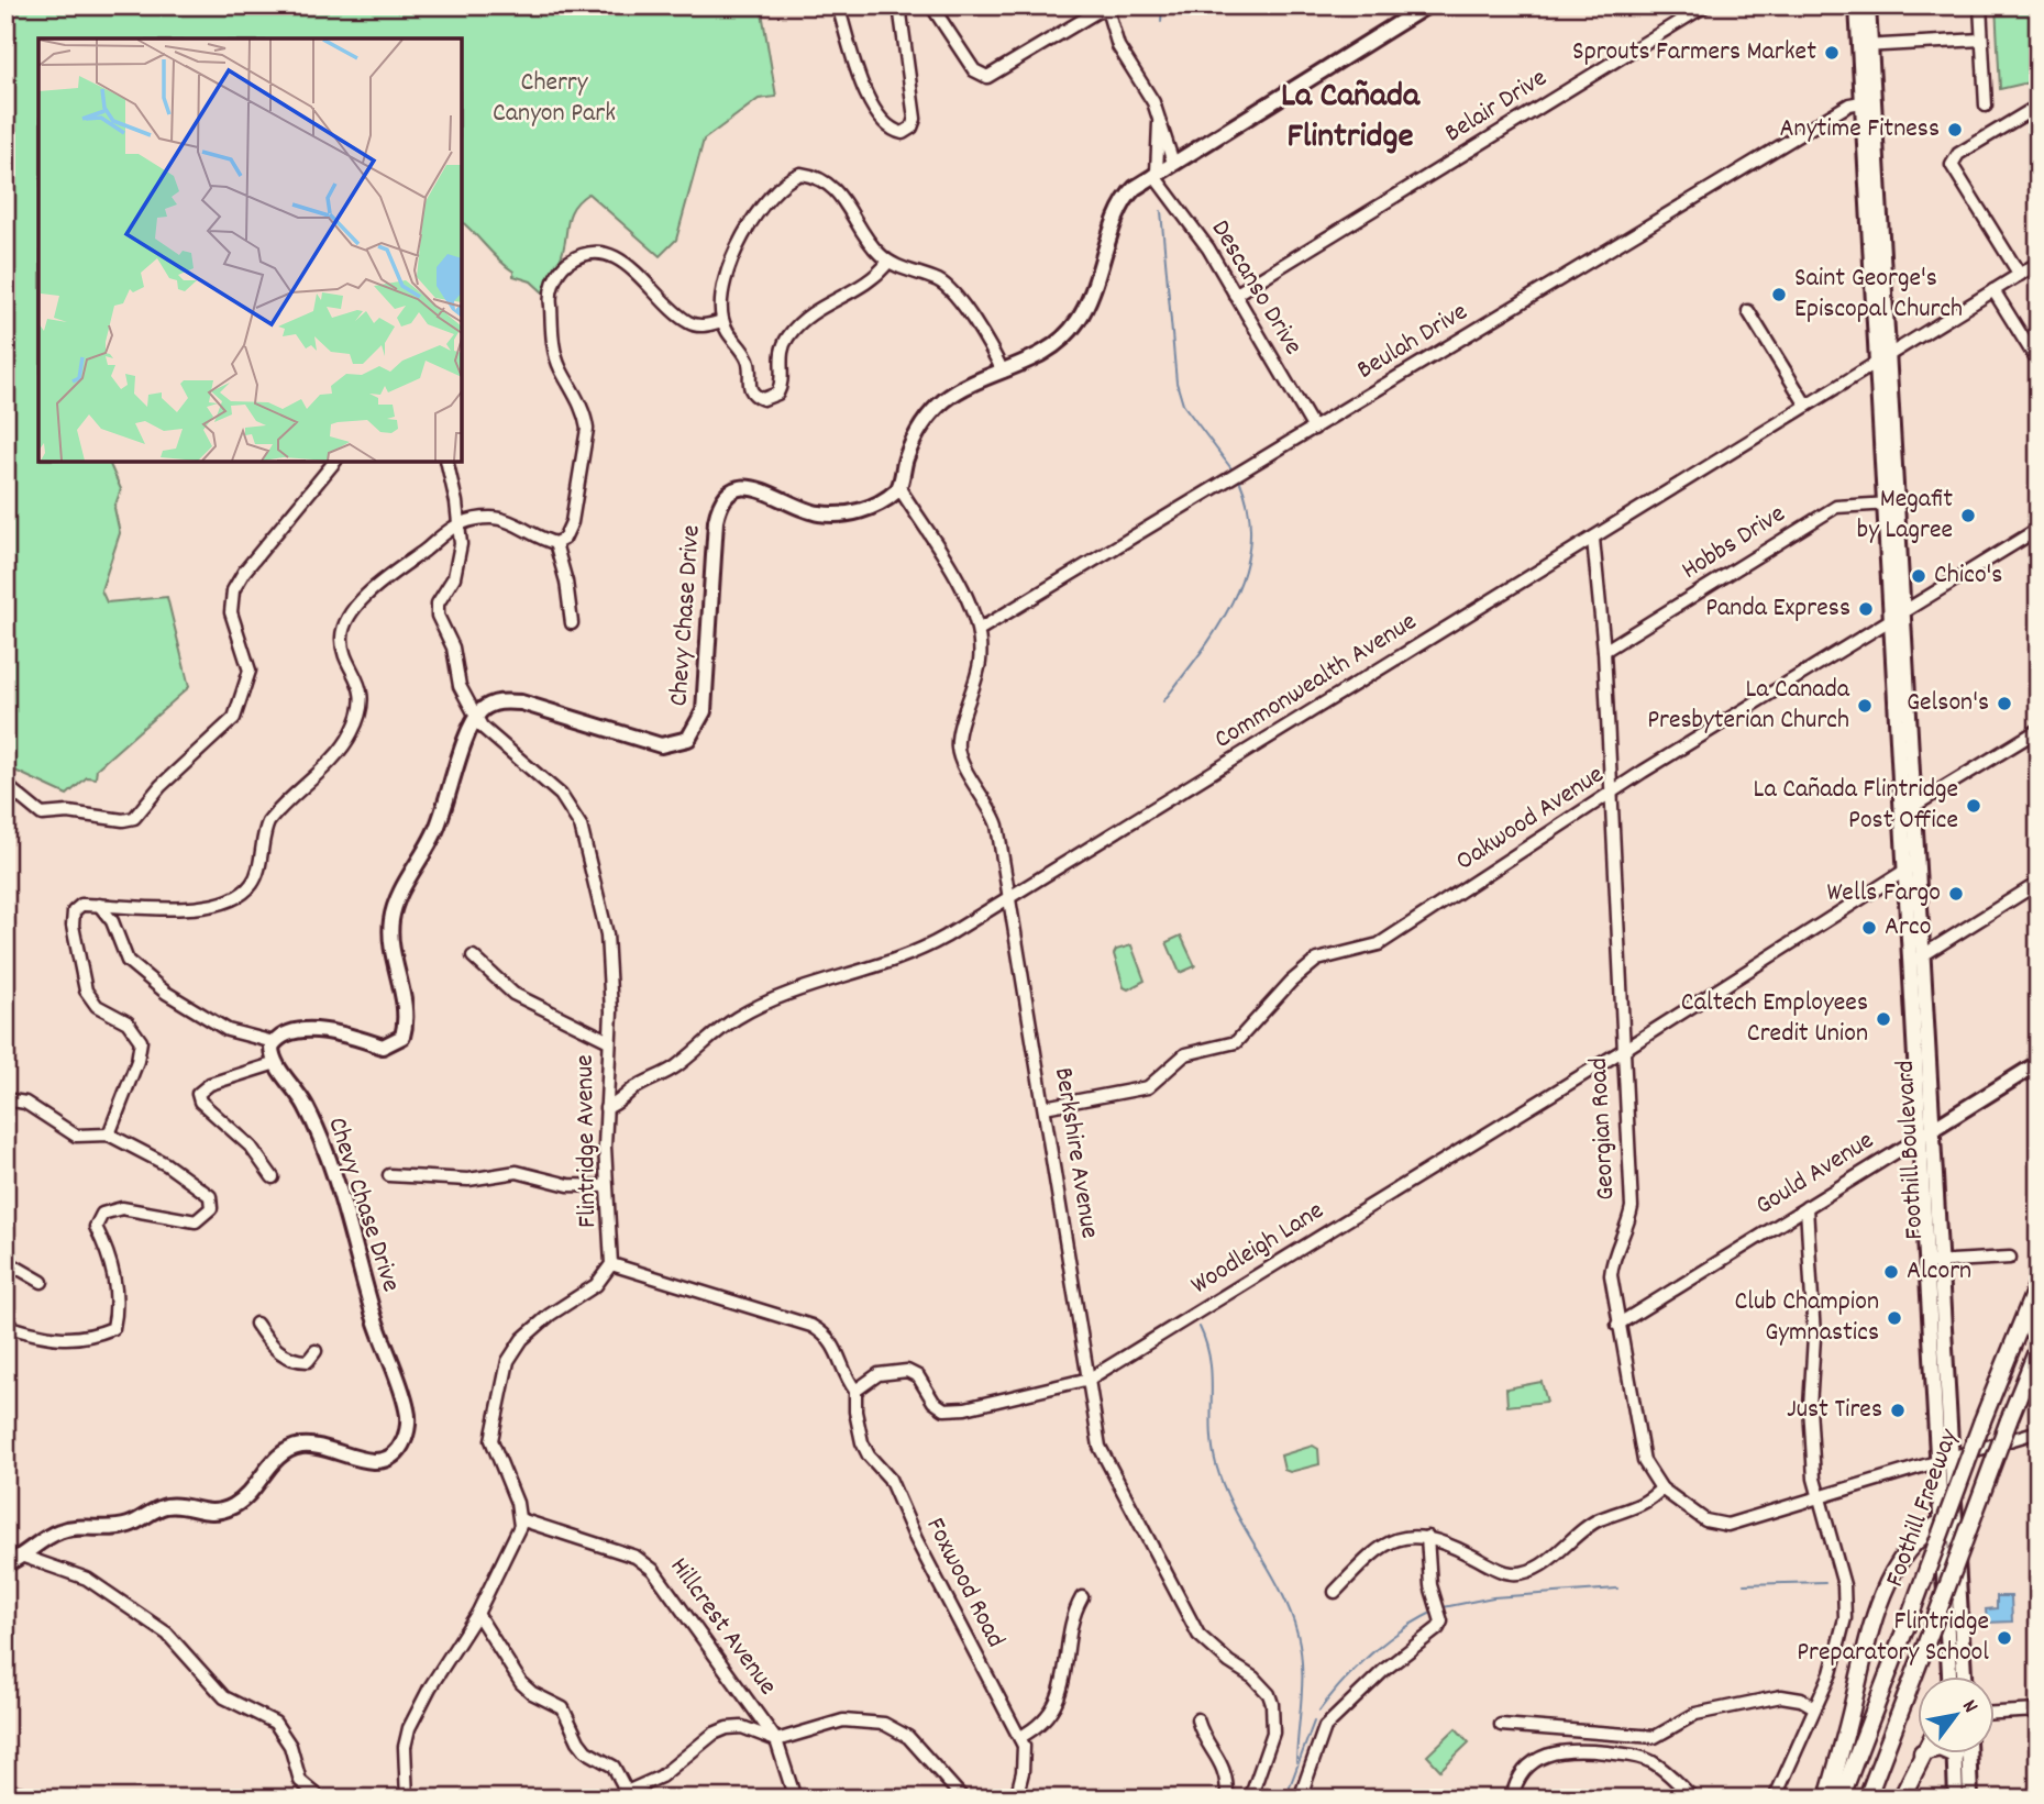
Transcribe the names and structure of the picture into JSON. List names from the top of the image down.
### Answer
{
  "streets": {
    "highway": ["Foothill Freeway"],
    "main road": ["Chevy Chase Drive", "Foothill Boulevard", "Gould Avenue"],
    "street": [
      "Belair Drive",
      "Descanso Drive",
      "Beulah Drive",
      "Hobbs Drive",
      "Commonwealth Avenue",
      "Oakwood Avenue",
      "Georgian Road",
      "Flintridge Avenue",
      "Berkshire Avenue",
      "Woodleigh Lane",
      "Foxwood Road",
      "Hillcrest Avenue"
    ]
  },
  "crossings": [
    ["Belair Drive", "Descanso Drive"],
    ["Descanso Drive", "Beulah Drive"],
    ["Beulah Drive", "Foothill Boulevard"],
    ["Beulah Drive", "Berkshire Avenue"],
    ["Hobbs Drive", "Georgian Road"],
    ["Hobbs Drive", "Foothill Boulevard"],
    ["Chevy Chase Drive", "Flintridge Avenue"],
    ["Chevy Chase Drive", "Berkshire Avenue"],
    ["Commonwealth Avenue", "Georgian Road"],
    ["Commonwealth Avenue", "Flintridge Avenue"],
    ["Commonwealth Avenue", "Foothill Boulevard"],
    ["Commonwealth Avenue", "Berkshire Avenue"],
    ["Oakwood Avenue", "Georgian Road"],
    ["Oakwood Avenue", "Foothill Boulevard"],
    ["Oakwood Avenue", "Berkshire Avenue"],
    ["Georgian Road", "Foothill Boulevard"],
    ["Georgian Road", "Gould Avenue"],
    ["Georgian Road", "Woodleigh Lane"],
    ["Flintridge Avenue", "Hillcrest Avenue"],
    ["Foothill Boulevard", "Gould Avenue"],
    ["Foothill Boulevard", "Woodleigh Lane"],
    ["Berkshire Avenue", "Woodleigh Lane"],
    ["Woodleigh Lane", "Foxwood Road"]
  ],
  "districts": ["La Cañada Flintridge"],
  "parks": ["Cherry Canyon Park"],
  "places": [
    "Sprouts Farmers Market",
    "Anytime Fitness",
    "Saint George's Episcopal Church",
    "Megafit by Lagree",
    "Chico's",
    "Panda Express",
    "Gelson's",
    "La Canada Presbyterian Church",
    "La Cañada Flintridge Post Office",
    "Wells Fargo",
    "Arco",
    "Caltech Employees Credit Union",
    "Alcorn",
    "Club Champion Gymnastics",
    "Just Tires",
    "Flintridge Preparatory School"
  ],
  "north": "top right"
}
